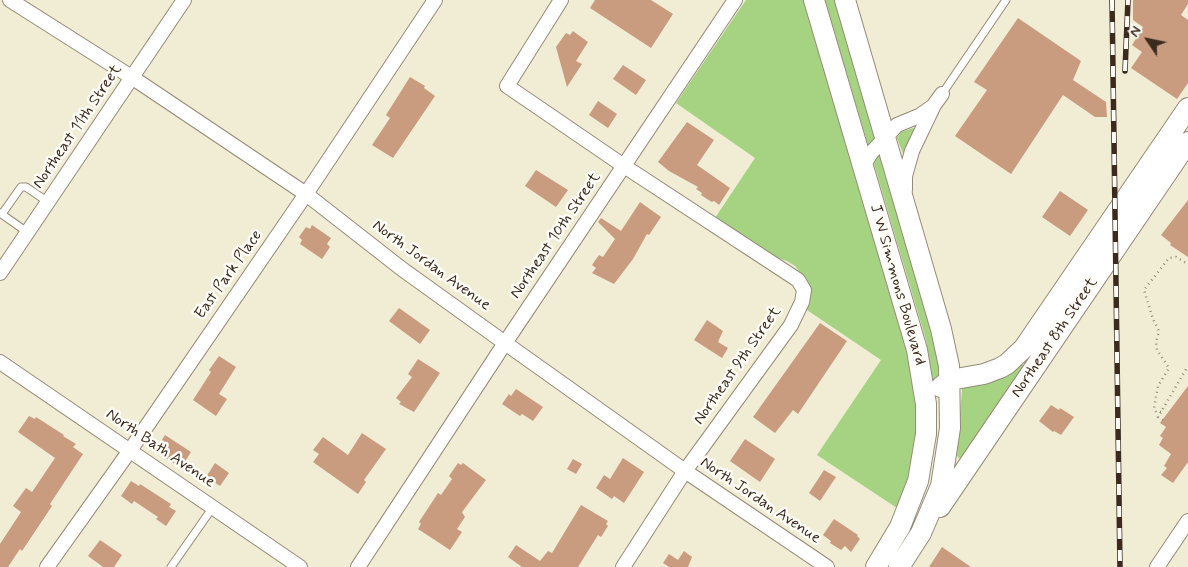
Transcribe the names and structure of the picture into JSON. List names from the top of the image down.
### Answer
{
  "streets": {
    "main road": ["J W Simmons Boulevard", "Northeast 8th Street"],
    "street": [
      "Northeast 11th Street",
      "Northeast 10th Street",
      "North Jordan Avenue",
      "East Park Place",
      "Northeast 9th Street",
      "North Bath Avenue"
    ]
  },
  "crossings": [
    ["Northeast 11th Street", "North Jordan Avenue"],
    ["Northeast 10th Street", "North Jordan Avenue"],
    ["Northeast 10th Street", "Northeast 9th Street"],
    ["North Jordan Avenue", "East Park Place"],
    ["North Jordan Avenue", "Northeast 9th Street"],
    ["East Park Place", "North Bath Avenue"],
    ["J W Simmons Boulevard", "Northeast 8th Street"]
  ],
  "north": "top left"
}
